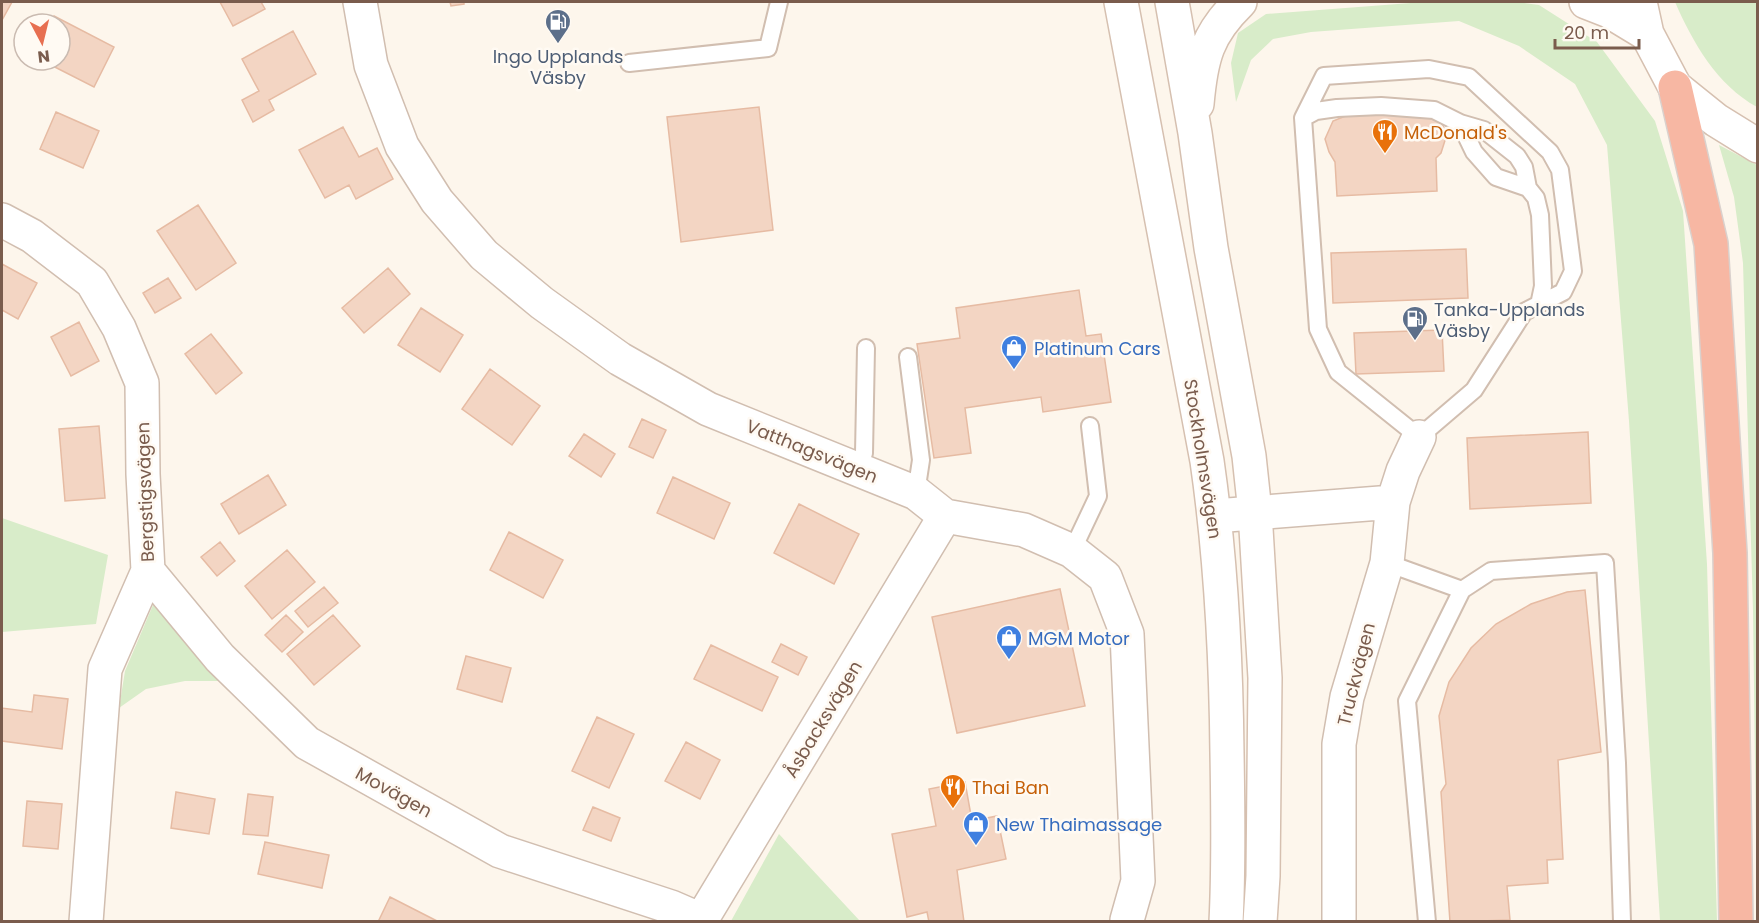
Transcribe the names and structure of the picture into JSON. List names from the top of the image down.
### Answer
{
  "streets": {
    "street": [
      "Vatthagsvägen",
      "Stockholmsvägen",
      "Bergstigsvägen",
      "Truckvägen",
      "Åsbacksvägen",
      "Movägen"
    ]
  },
  "crossings": [
    ["Vatthagsvägen", "Åsbacksvägen"],
    ["Bergstigsvägen", "Movägen"],
    ["Åsbacksvägen", "Movägen"]
  ],
  "places": {
    "fuel station": ["Ingo Upplands Väsby", "Tanka-Upplands Väsby"],
    "restaurant": ["McDonald's", "Thai Ban"],
    "shop": ["Platinum Cars", "MGM Motor", "New Thaimassage"]
  },
  "scale_bar": "20 m",
  "north": "bottom"
}
